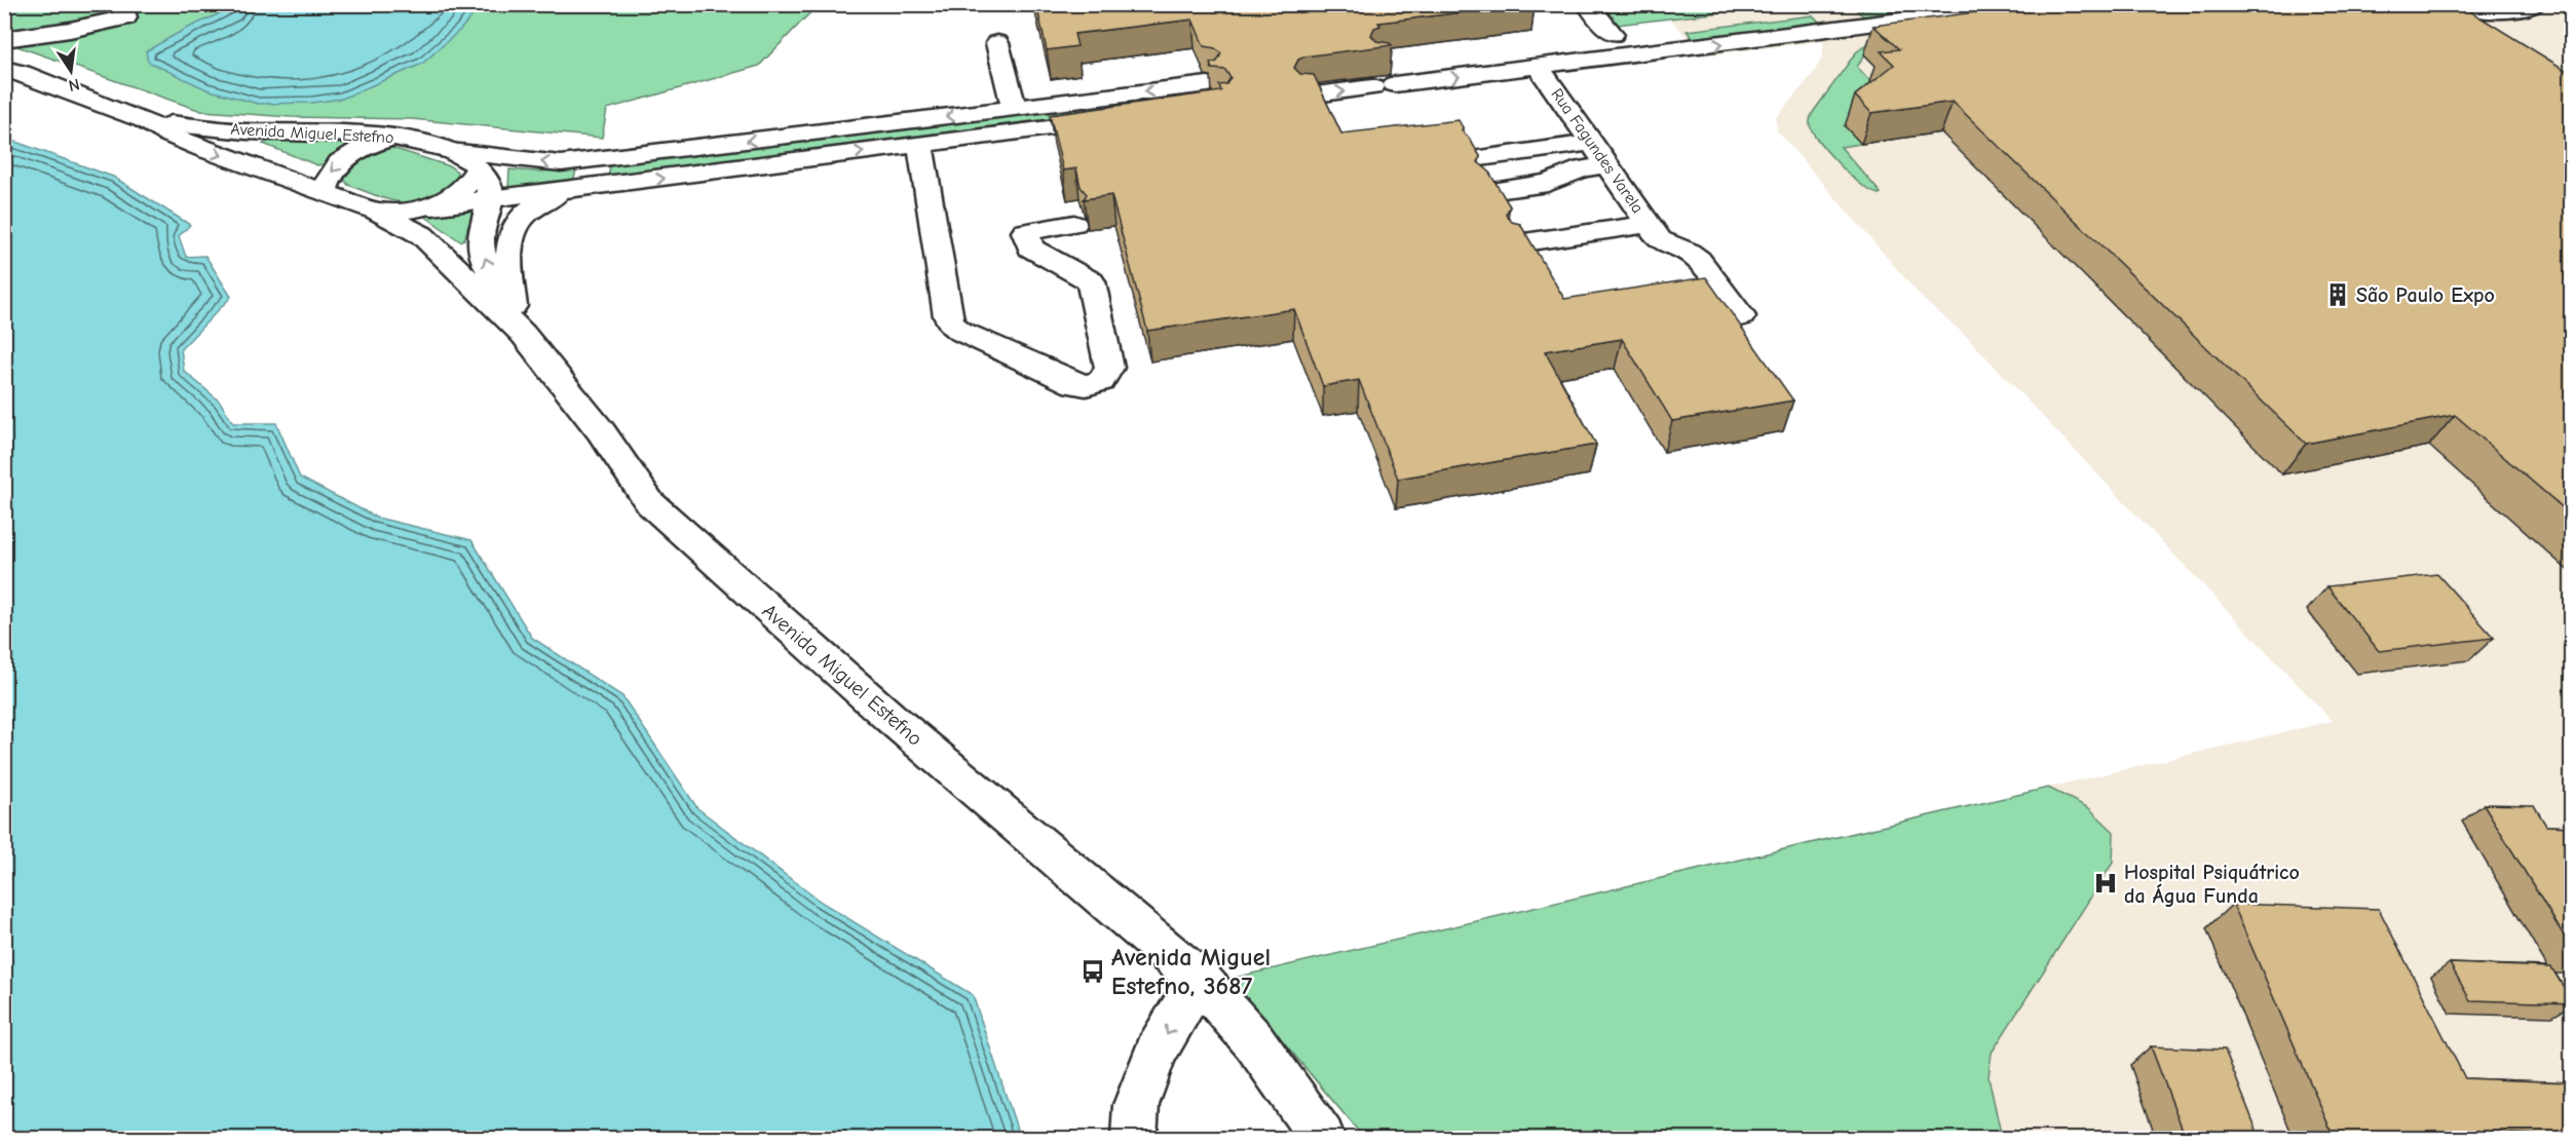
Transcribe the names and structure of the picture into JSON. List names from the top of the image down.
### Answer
{
  "streets": {
    "main road": ["Avenida Miguel Estefno", "Rua Fagundes Varela"]
  },
  "places": {
    "building": ["São Paulo Expo"],
    "hospital": ["Hospital Psiquátrico da Água Funda"],
    "bus stop": ["Avenida Miguel Estefno, 3687"]
  },
  "north": "bottom"
}
